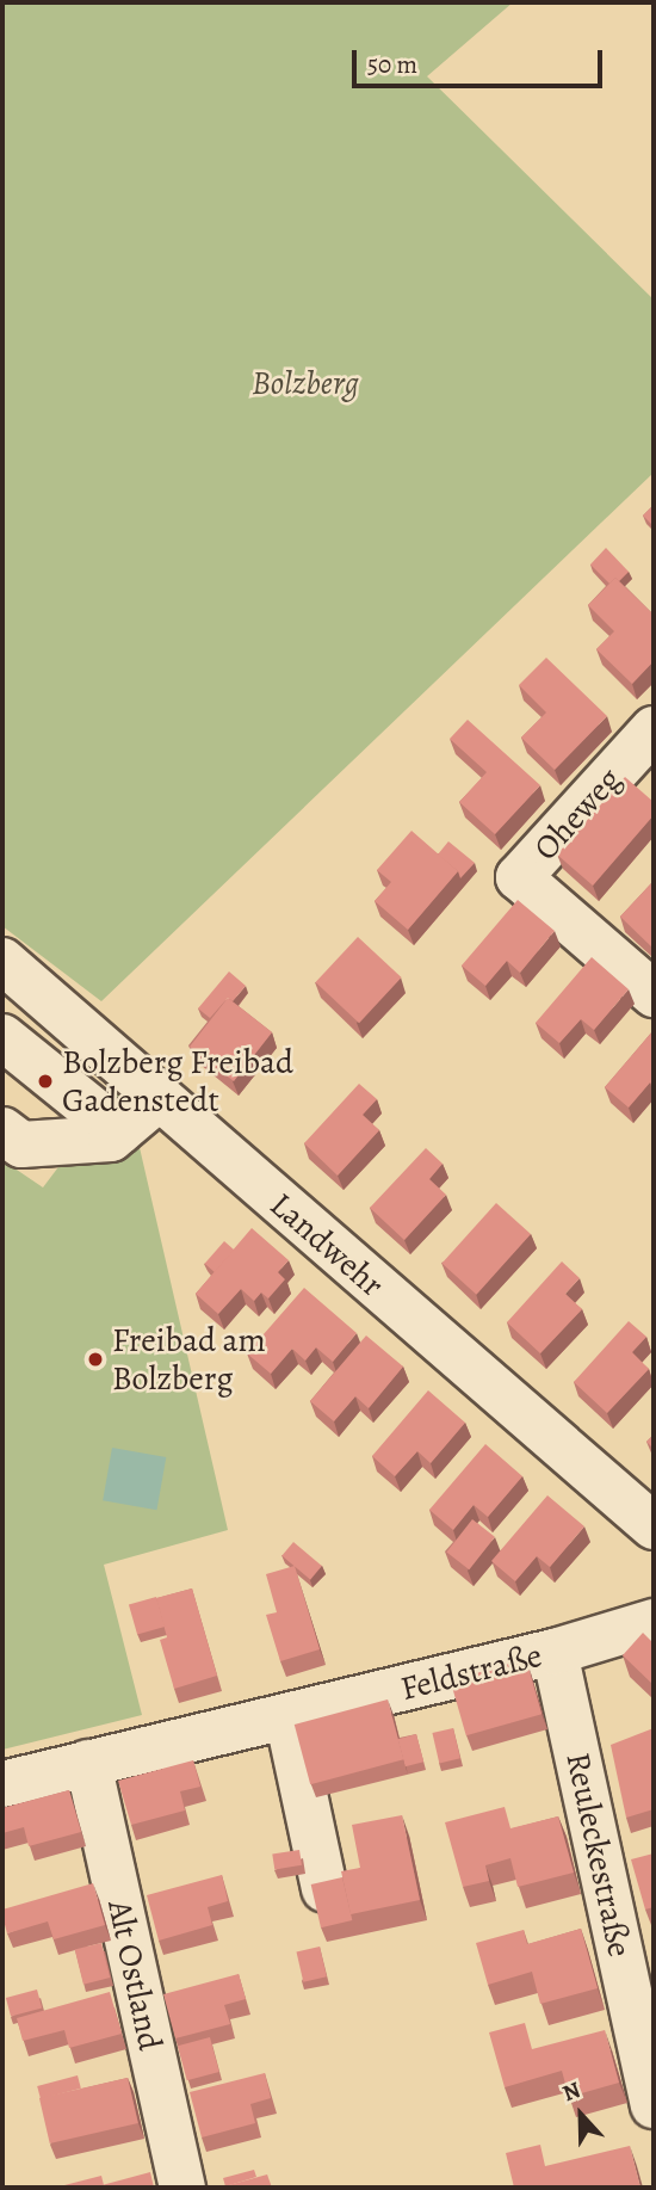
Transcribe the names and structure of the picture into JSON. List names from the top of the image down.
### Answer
{
  "streets": {
    "street": [
      "Oheweg",
      "Landwehr",
      "Feldstraße",
      "Reuleckestraße",
      "Alt Ostland"
    ]
  },
  "crossings": [
    ["Feldstraße", "Reuleckestraße"],
    ["Feldstraße", "Alt Ostland"]
  ],
  "parks": ["Bolzberg"],
  "places": ["Bolzberg Freibad Gadenstedt", "Freibad am Bolzberg"],
  "scale_bar": "50 m",
  "north": "top"
}
